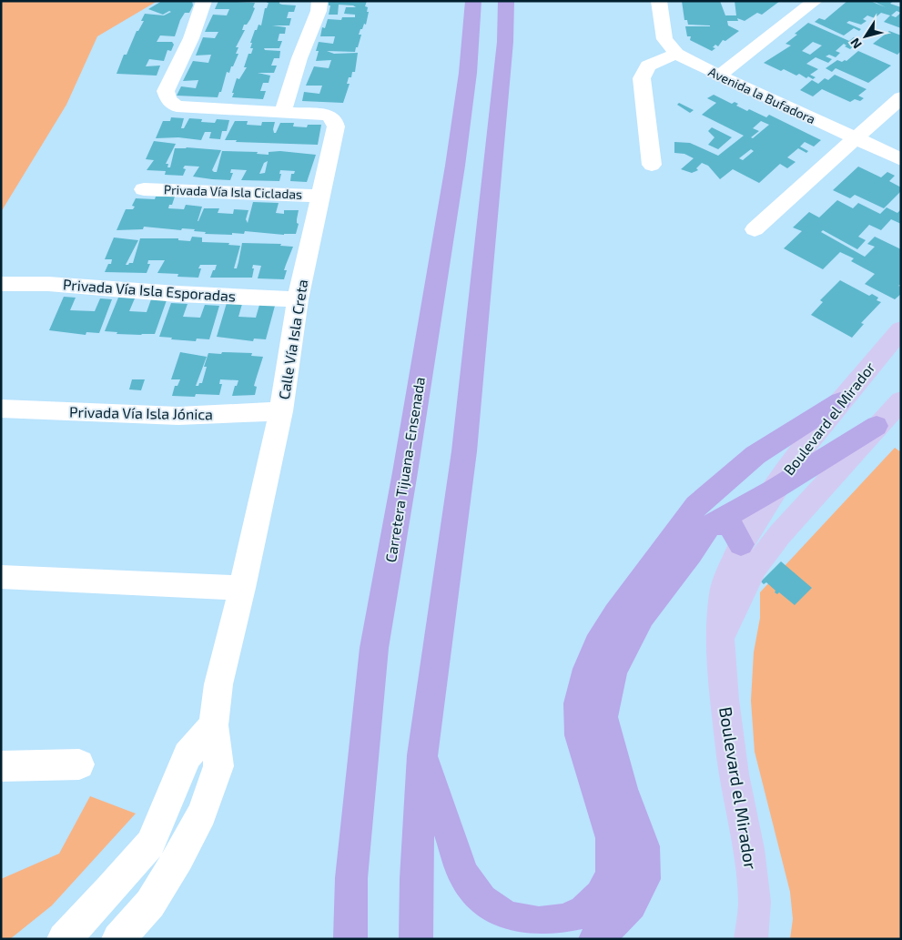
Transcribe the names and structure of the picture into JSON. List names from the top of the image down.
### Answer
{
  "streets": {
    "highway": ["Carretera Tijuana–Ensenada"],
    "main road": ["Boulevard el Mirador"],
    "street": [
      "Avenida la Bufadora",
      "Privada Vía Isla Cicladas",
      "Privada Vía Isla Esporadas",
      "Calle Vía Isla Creta",
      "Privada Vía Isla Jónica"
    ]
  },
  "crossings": [
    ["Privada Vía Isla Cicladas", "Calle Vía Isla Creta"],
    ["Privada Vía Isla Esporadas", "Calle Vía Isla Creta"],
    ["Calle Vía Isla Creta", "Privada Vía Isla Jónica"]
  ],
  "north": "bottom left"
}
